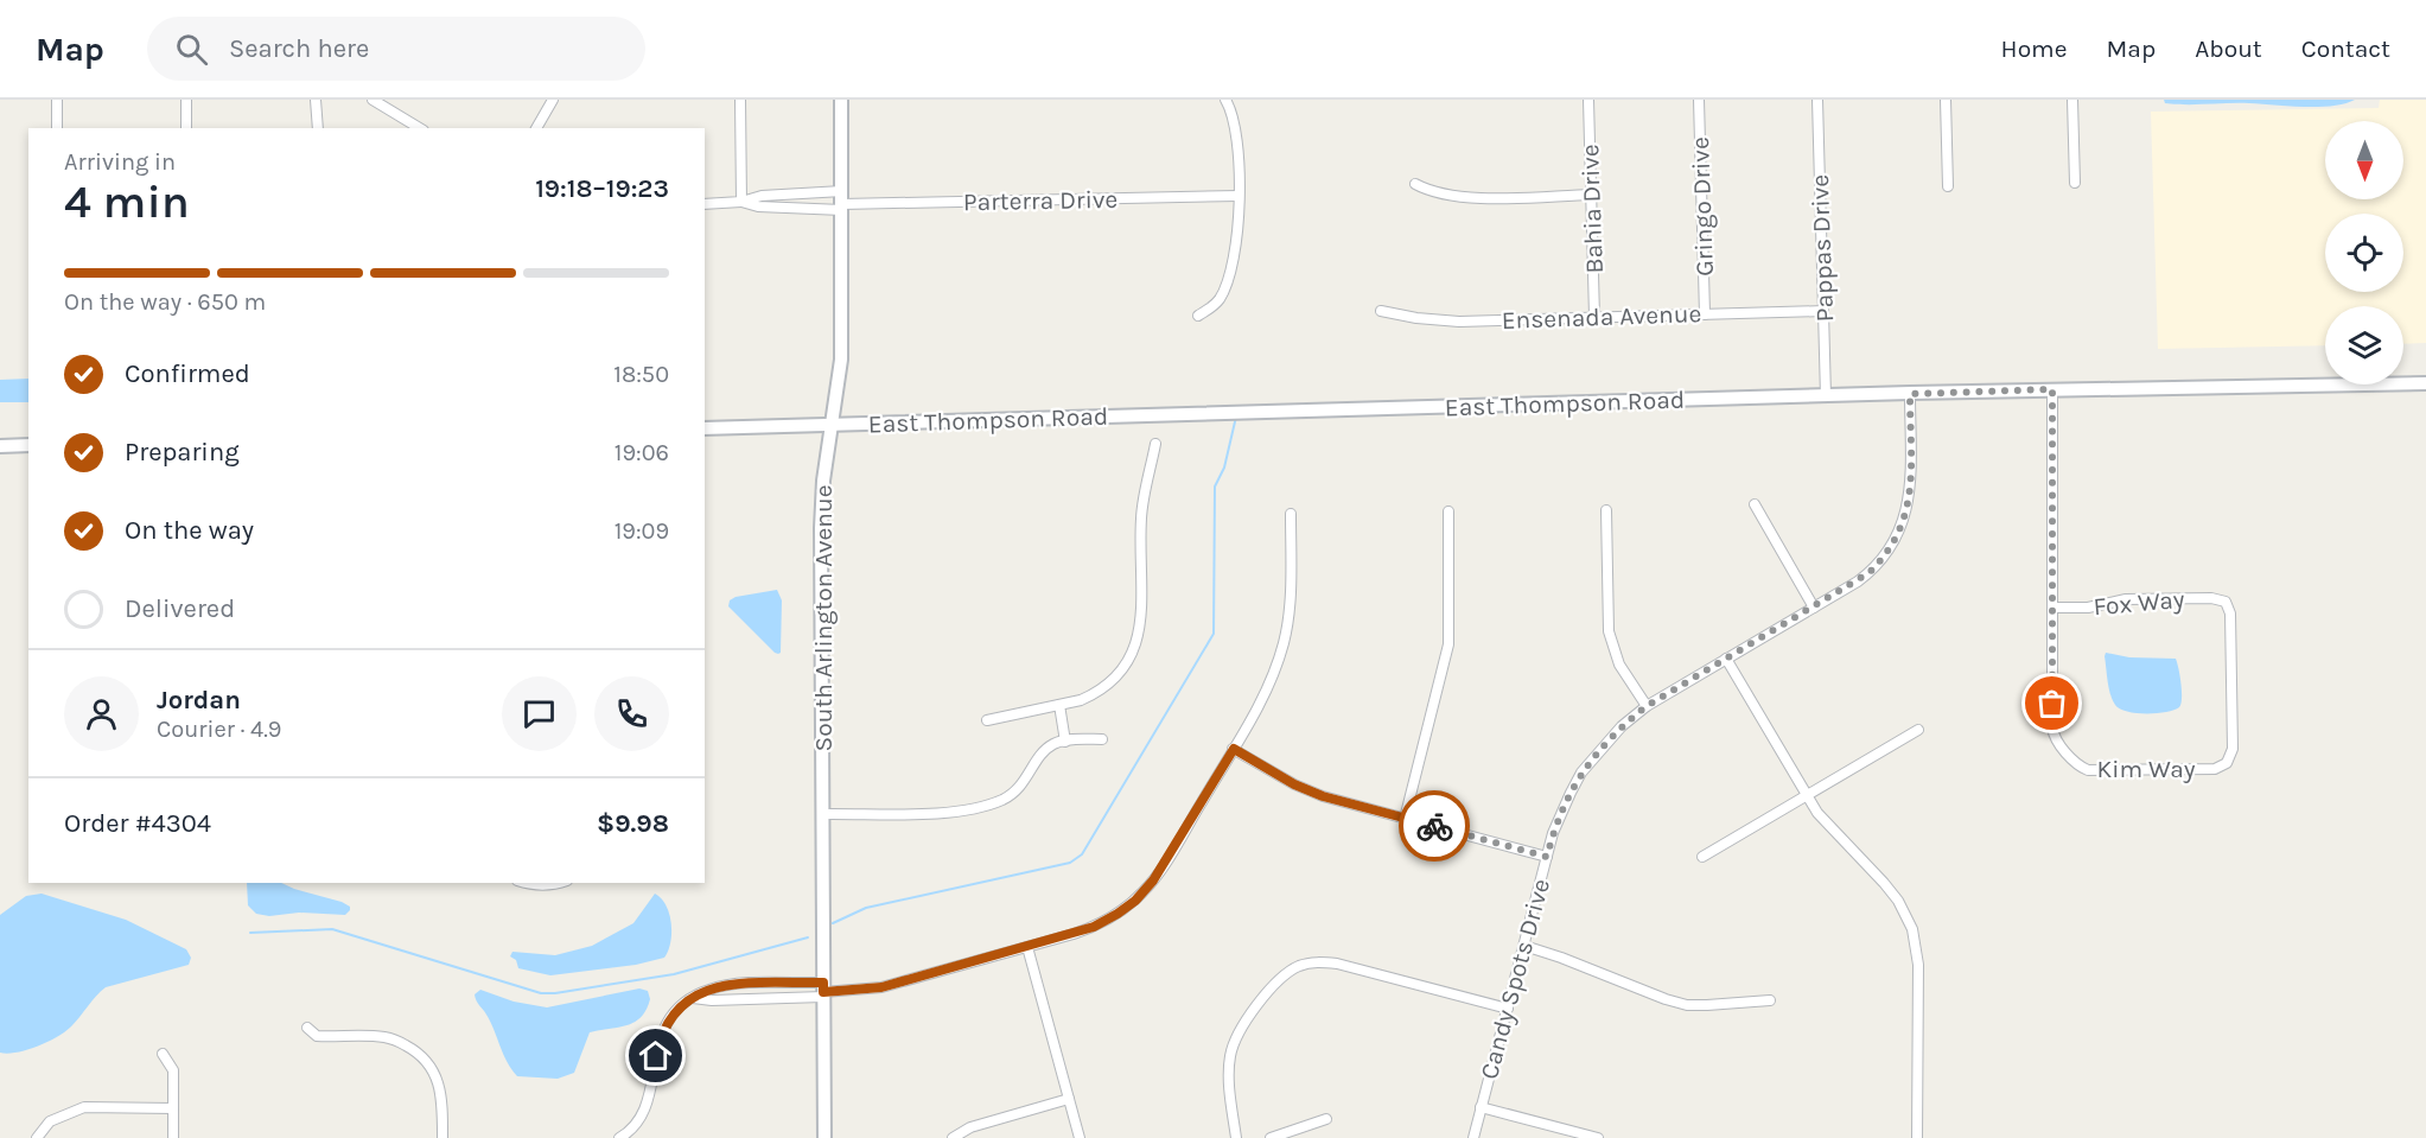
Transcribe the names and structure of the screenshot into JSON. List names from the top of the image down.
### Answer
{
  "streets": {
    "main road": ["East Thompson Road", "South Arlington Avenue"],
    "street": [
      "Parterra Drive",
      "Gringo Drive",
      "Bahia Drive",
      "Pappas Drive",
      "Ensenada Avenue",
      "Fox Way",
      "Kim Way",
      "Candy Spots Drive"
    ]
  },
  "crossings": [
    ["Parterra Drive", "South Arlington Avenue"],
    ["Gringo Drive", "Ensenada Avenue"],
    ["Bahia Drive", "Ensenada Avenue"],
    ["Pappas Drive", "Ensenada Avenue"],
    ["Pappas Drive", "East Thompson Road"],
    ["East Thompson Road", "South Arlington Avenue"],
    ["East Thompson Road", "Candy Spots Drive"],
    ["Fox Way", "Kim Way"]
  ],
  "north": "bottom",
  "page": {
    "header": "Map",
    "search": "Search here",
    "nav": [
      "Home",
      "Map",
      "About",
      "Contact"
    ],
    "heading": ["4 min", "Arriving in", "19:18–19:23"],
    "panel": [
      "Jordan",
      "Courier · 4.9",
      "Order #4304",
      "$9.98"
    ],
    "bar": "On the way · 650 m",
    "list": [
      ["Confirmed", "18:50"],
      ["Preparing", "19:06"],
      ["On the way", "19:09"],
      "Delivered"
    ]
  }
}
